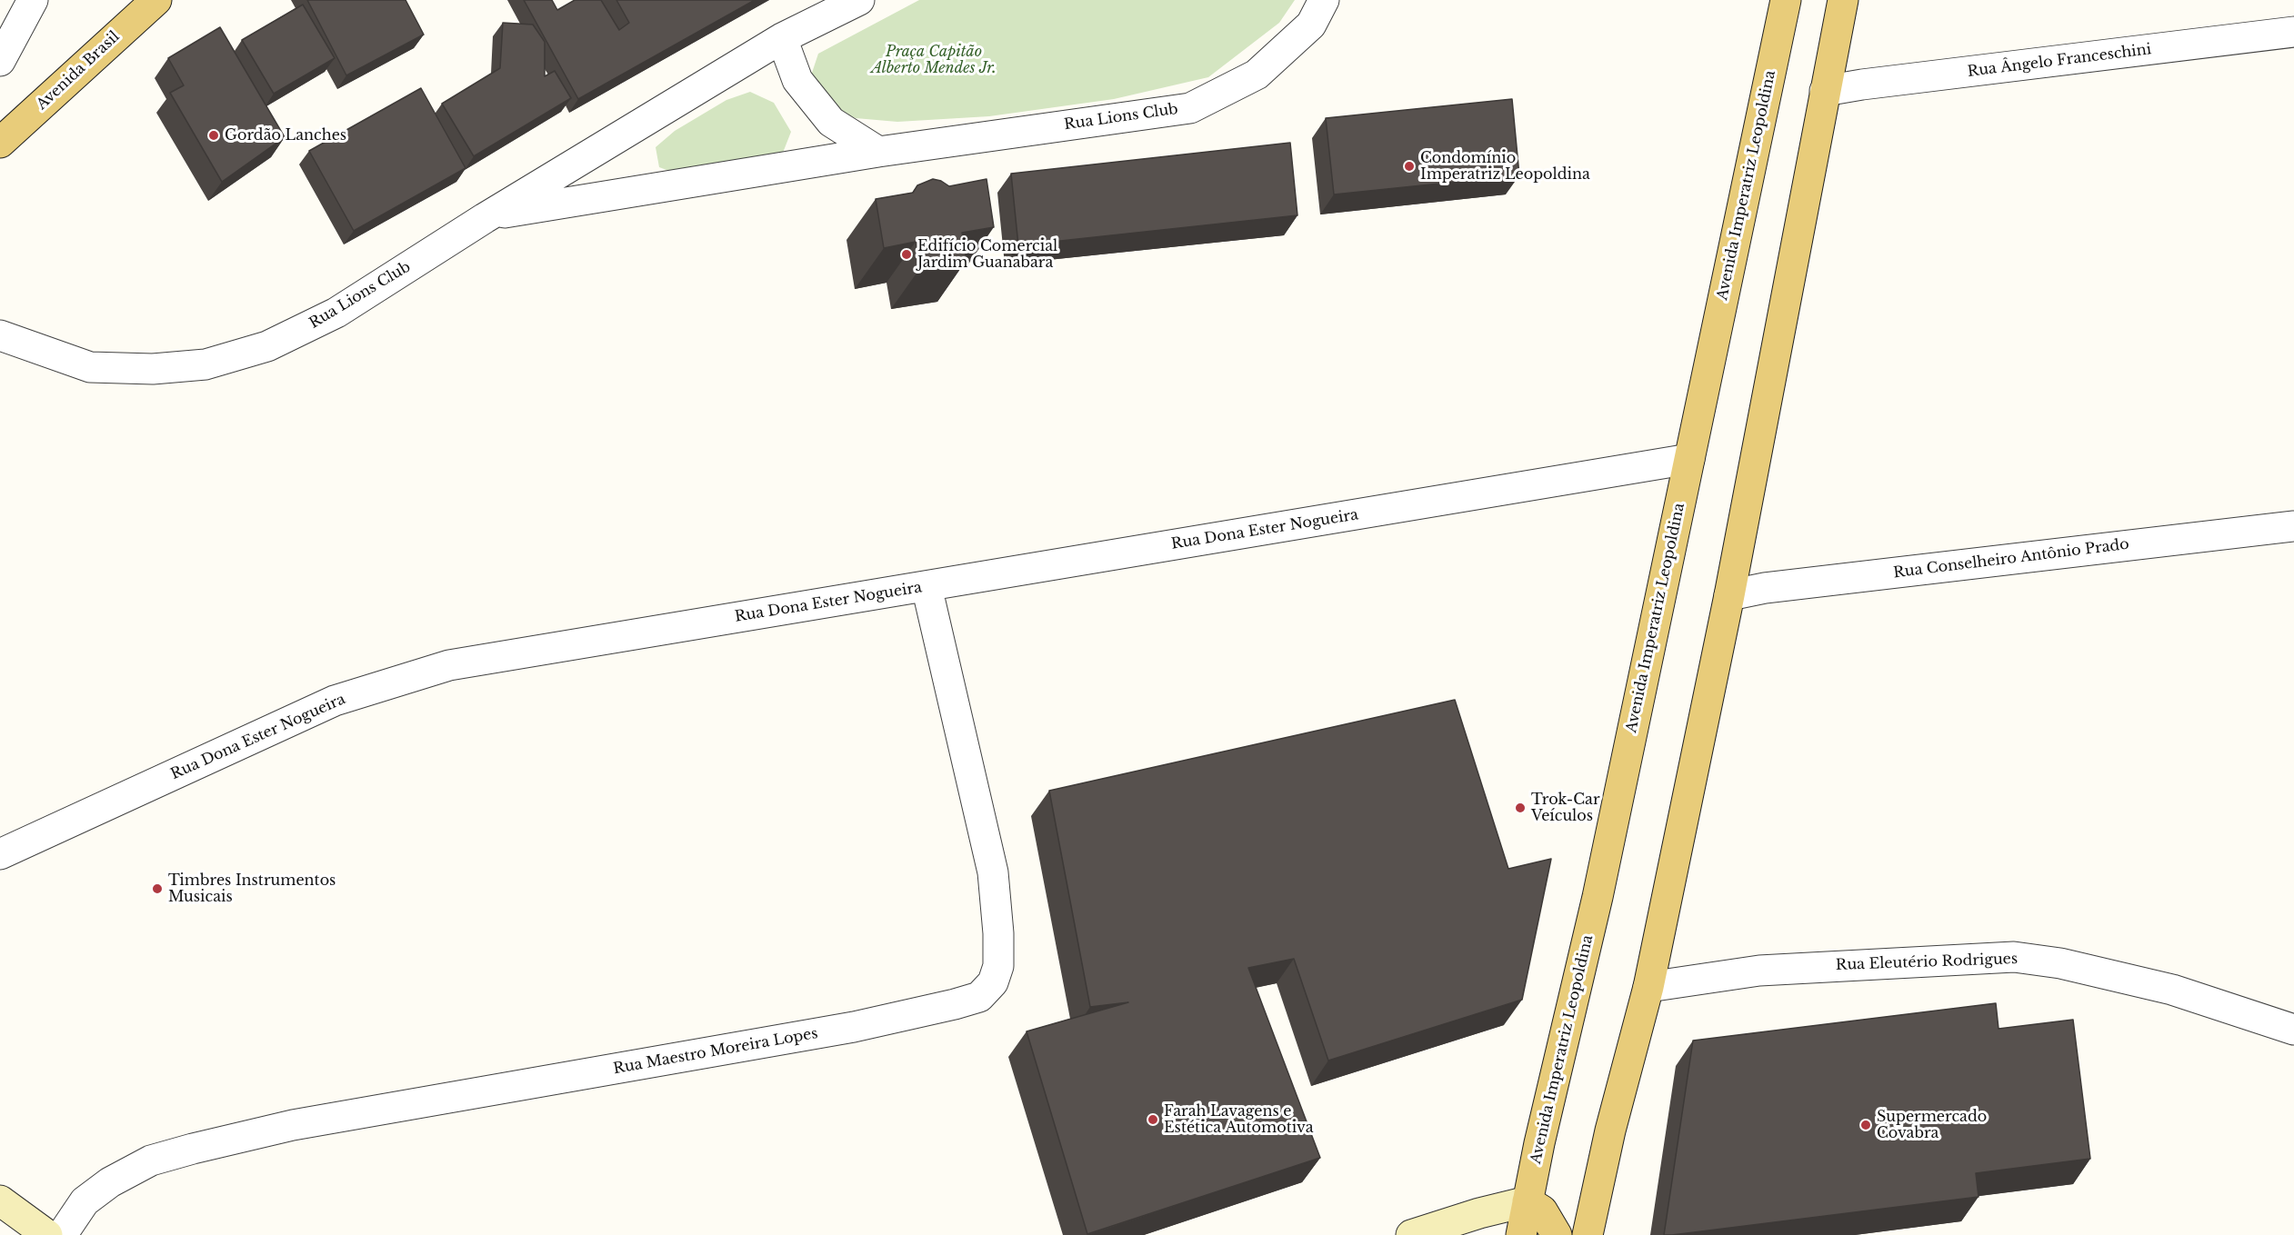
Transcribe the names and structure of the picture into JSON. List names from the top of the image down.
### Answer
{
  "streets": {
    "main road": ["Avenida Brasil", "Avenida Imperatriz Leopoldina"],
    "street": [
      "Rua Ângelo Franceschini",
      "Rua Lions Club",
      "Rua Dona Ester Nogueira",
      "Rua Conselheiro Antônio Prado",
      "Rua Eleutério Rodrigues",
      "Rua Maestro Moreira Lopes"
    ]
  },
  "crossings": [
    ["Avenida Imperatriz Leopoldina", "Rua Dona Ester Nogueira"],
    ["Rua Dona Ester Nogueira", "Rua Maestro Moreira Lopes"]
  ],
  "parks": ["Praça Capitão Alberto Mendes Jr."],
  "places": [
    "Gordão Lanches",
    "Condomínio Imperatriz Leopoldina",
    "Edifício Comercial Jardim Guanabara",
    "Trok-Car Veículos",
    "Timbres Instrumentos Musicais",
    "Farah Lavagens e Estética Automotiva",
    "Supermercado Covabra"
  ]
}
